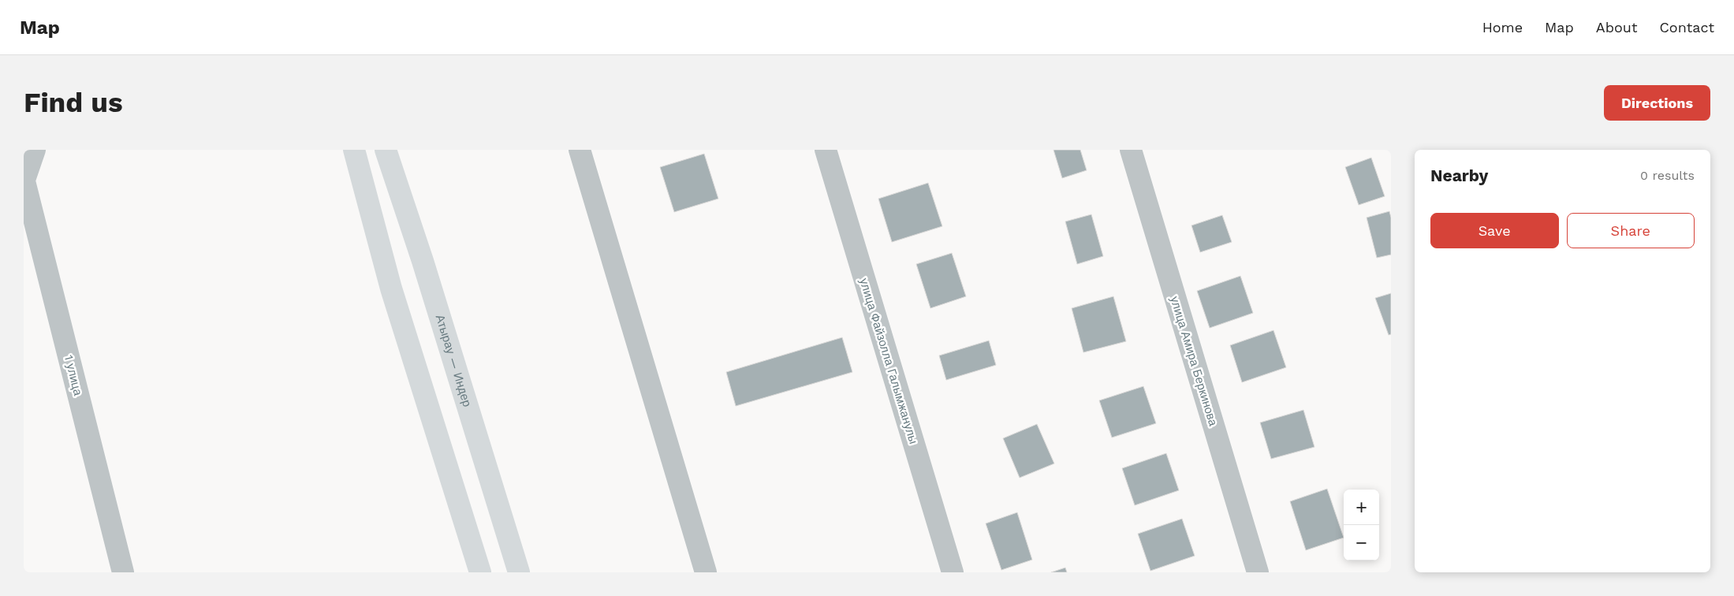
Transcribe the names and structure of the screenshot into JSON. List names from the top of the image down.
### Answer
{
  "streets": {
    "main road": ["Атырау — Индер"],
    "street": ["улица Файзолла Галымжанулы", "улица Амира Беркинова", "1 улица"]
  },
  "page": {
    "header": "Map",
    "nav": [
      "Home",
      "Map",
      "About",
      "Contact"
    ],
    "buttons": [
      "Directions",
      ["Save", "Share"]
    ],
    "title": "Find us",
    "heading": ["Nearby", "0 results"],
    "map_buttons": ["+", "−"]
  }
}
